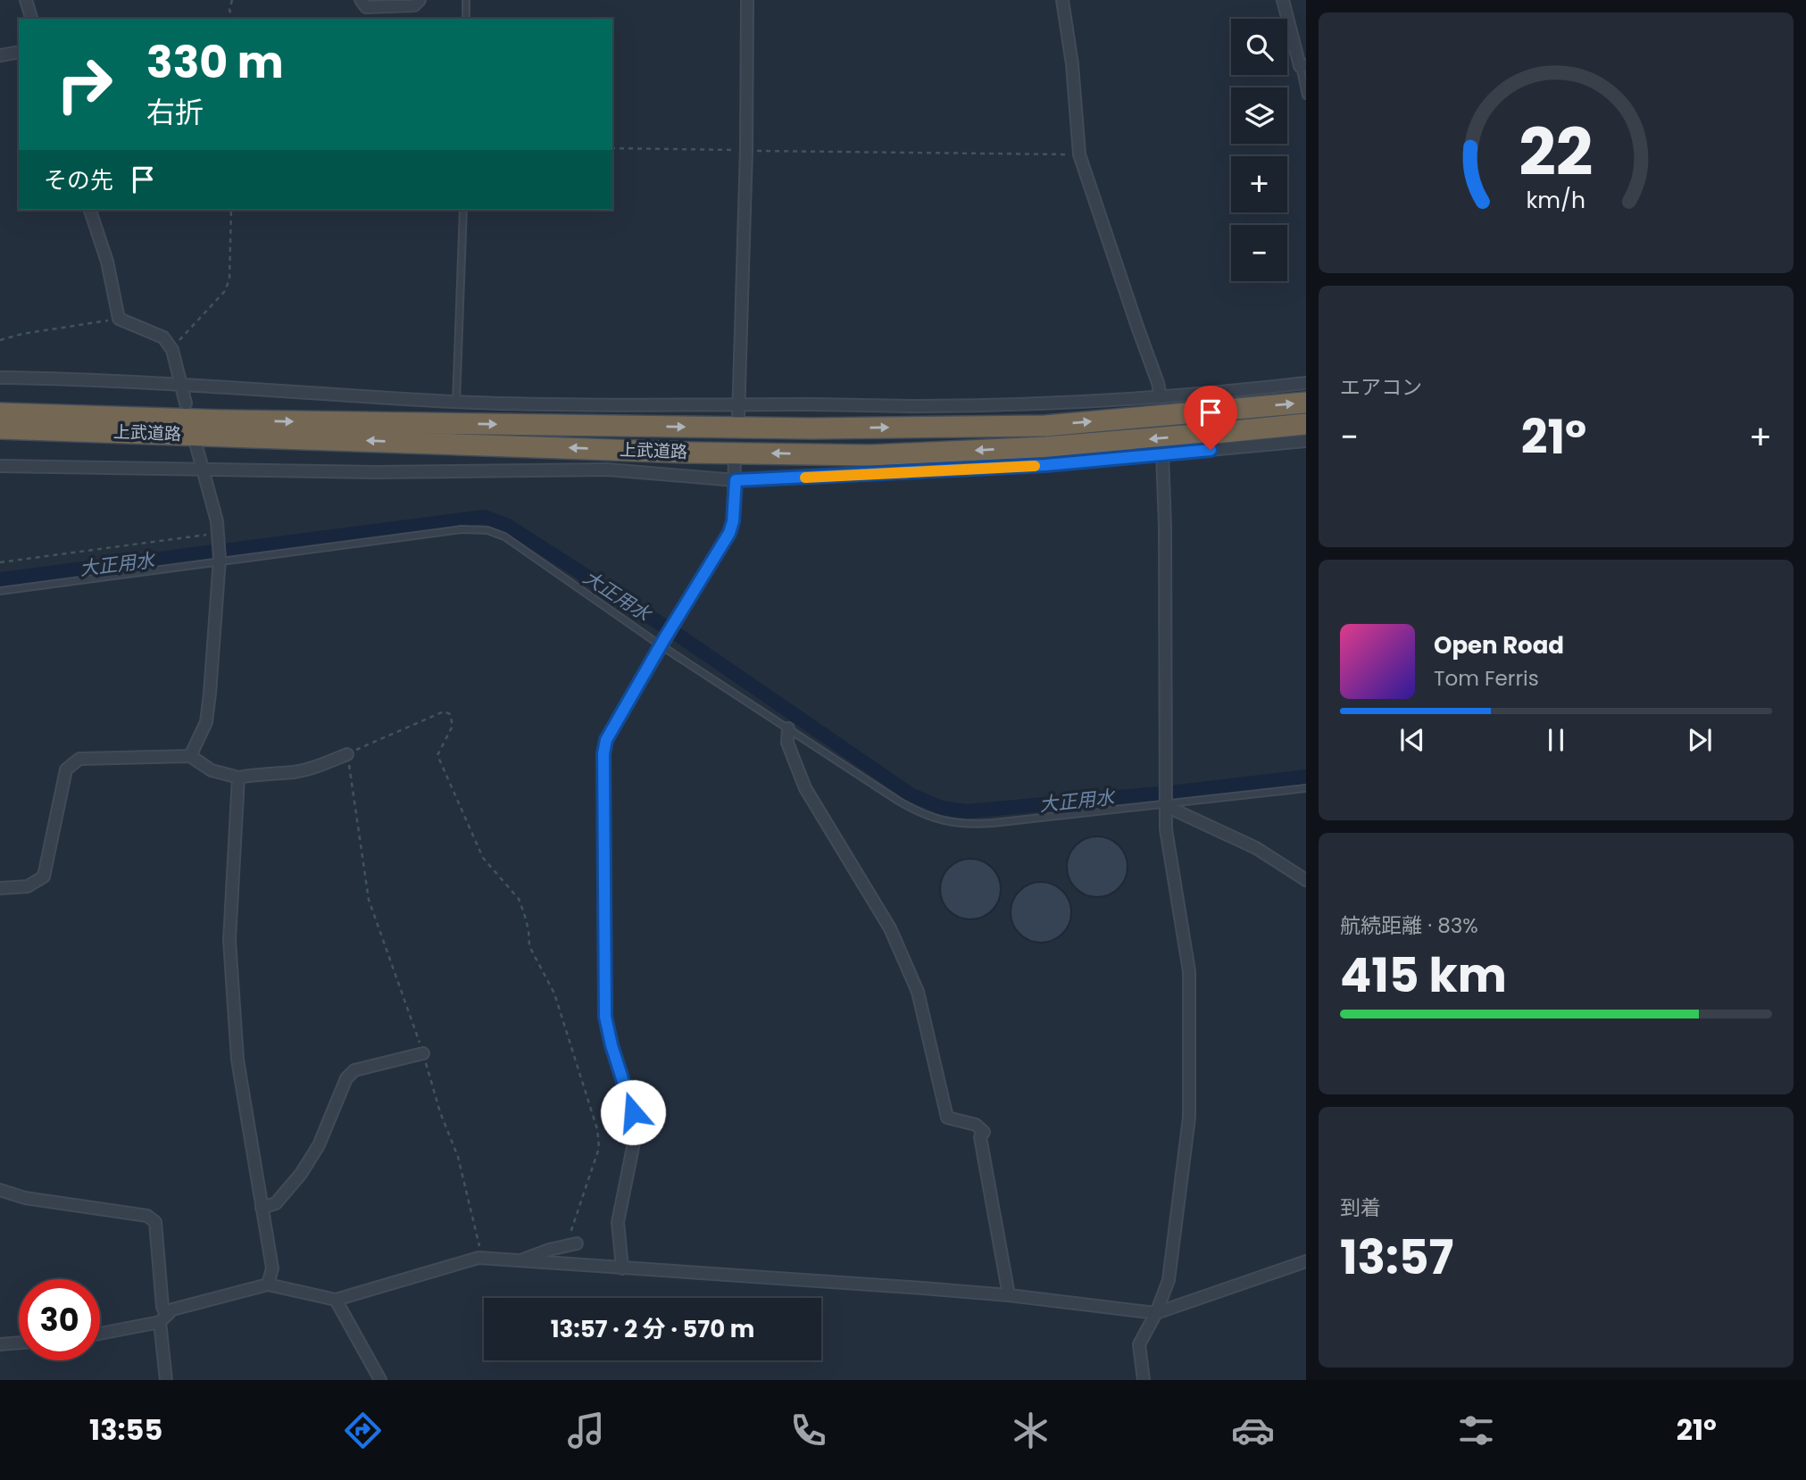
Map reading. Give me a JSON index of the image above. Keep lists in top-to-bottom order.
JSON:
{
  "streets": {
    "highway": ["上武道路"]
  },
  "water": ["大正用水"],
  "page": {
    "map_buttons": ["+", "−"],
    "turn": ["330 m", "右折"],
    "then": "その先",
    "tile": [
      "エアコン",
      ["航続距離 · 83%", "415 km"],
      ["到着", "13:57"]
    ],
    "heat": ["−", "21°", "+"],
    "song": ["Open Road", "Tom Ferris"],
    "limit": "30",
    "trip": "13:57 · 2 分 · 570 m",
    "tabs": ["13:55", "21°"],
    "gauge": ["22", "km/h"]
  }
}
